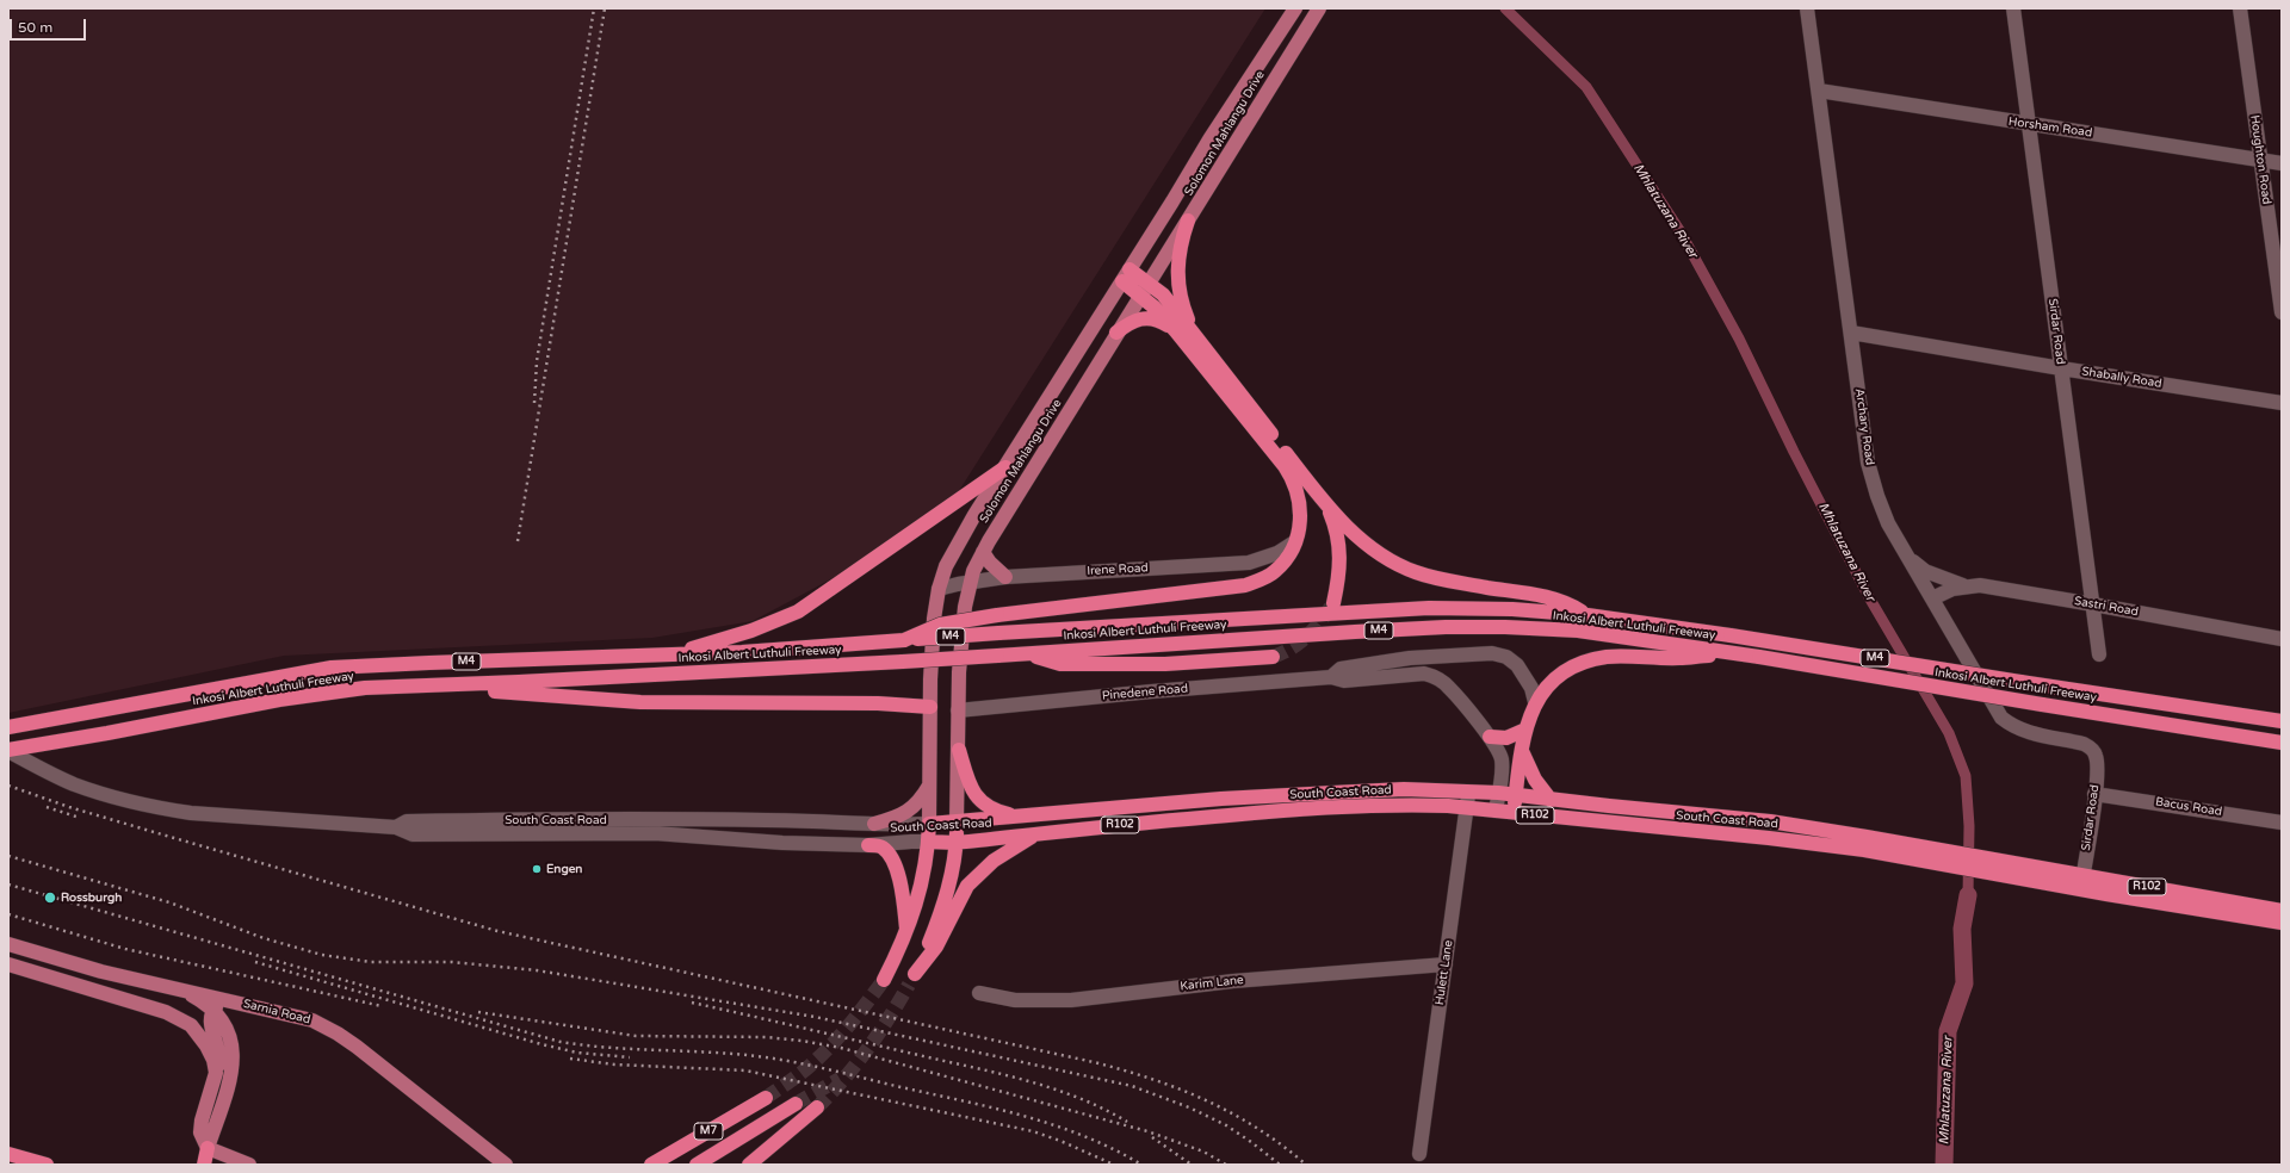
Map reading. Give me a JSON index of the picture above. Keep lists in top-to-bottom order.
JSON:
{
  "streets": {
    "highway": [
      "Solomon Mahlangu Drive",
      "Inkosi Albert Luthuli Freeway",
      "M4",
      "South Coast Road",
      "R102",
      "M7"
    ],
    "main road": ["Sarnia Road"],
    "street": [
      "Horsham Road",
      "Houghton Road",
      "Sirdar Road",
      "Shabally Road",
      "Archary Road",
      "Irene Road",
      "Sastri Road",
      "Pinedene Road",
      "Bacus Road",
      "Hulett Lane",
      "Karim Lane"
    ]
  },
  "crossings": [
    ["Horsham Road", "Houghton Road"],
    ["Horsham Road", "Sirdar Road"],
    ["Horsham Road", "Archary Road"],
    ["Solomon Mahlangu Drive", "Irene Road"],
    ["Solomon Mahlangu Drive", "Pinedene Road"],
    ["Solomon Mahlangu Drive", "South Coast Road"],
    ["Sirdar Road", "Shabally Road"],
    ["Sirdar Road", "Archary Road"],
    ["Sirdar Road", "Sastri Road"],
    ["Sirdar Road", "South Coast Road"],
    ["Sirdar Road", "Bacus Road"],
    ["Shabally Road", "Archary Road"],
    ["Archary Road", "Sastri Road"],
    ["Inkosi Albert Luthuli Freeway", "South Coast Road"],
    ["South Coast Road", "Hulett Lane"],
    ["Hulett Lane", "Karim Lane"]
  ],
  "water": ["Mhlatuzana River"],
  "places": ["Engen", "Rossburgh"],
  "scale_bar": "50 m"
}
